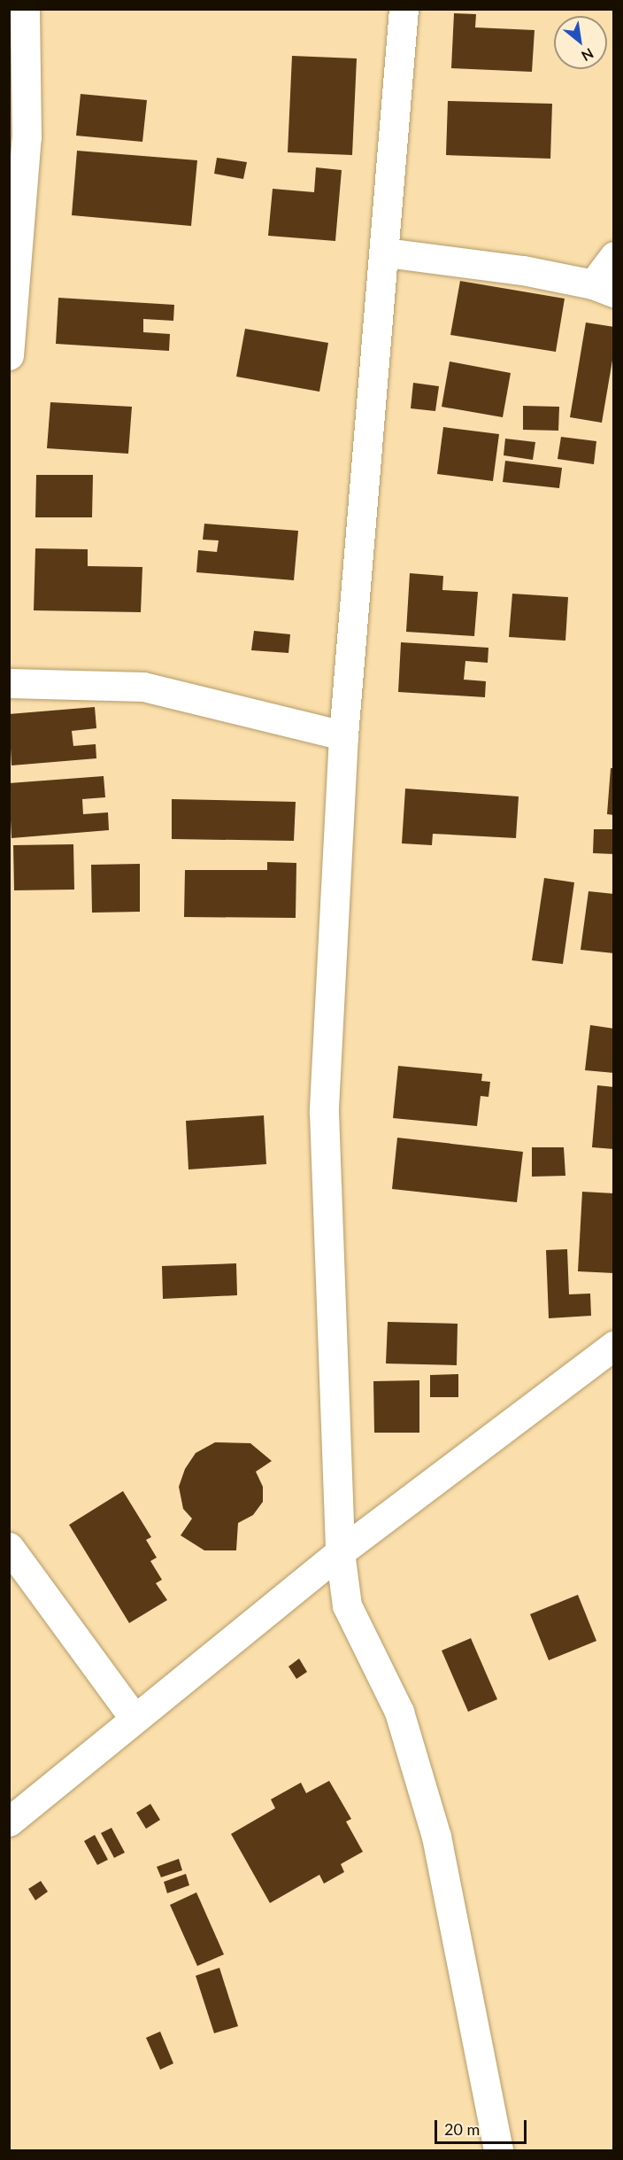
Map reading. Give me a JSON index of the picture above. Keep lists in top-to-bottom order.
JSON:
{
  "scale_bar": "20 m",
  "north": "bottom right"
}
